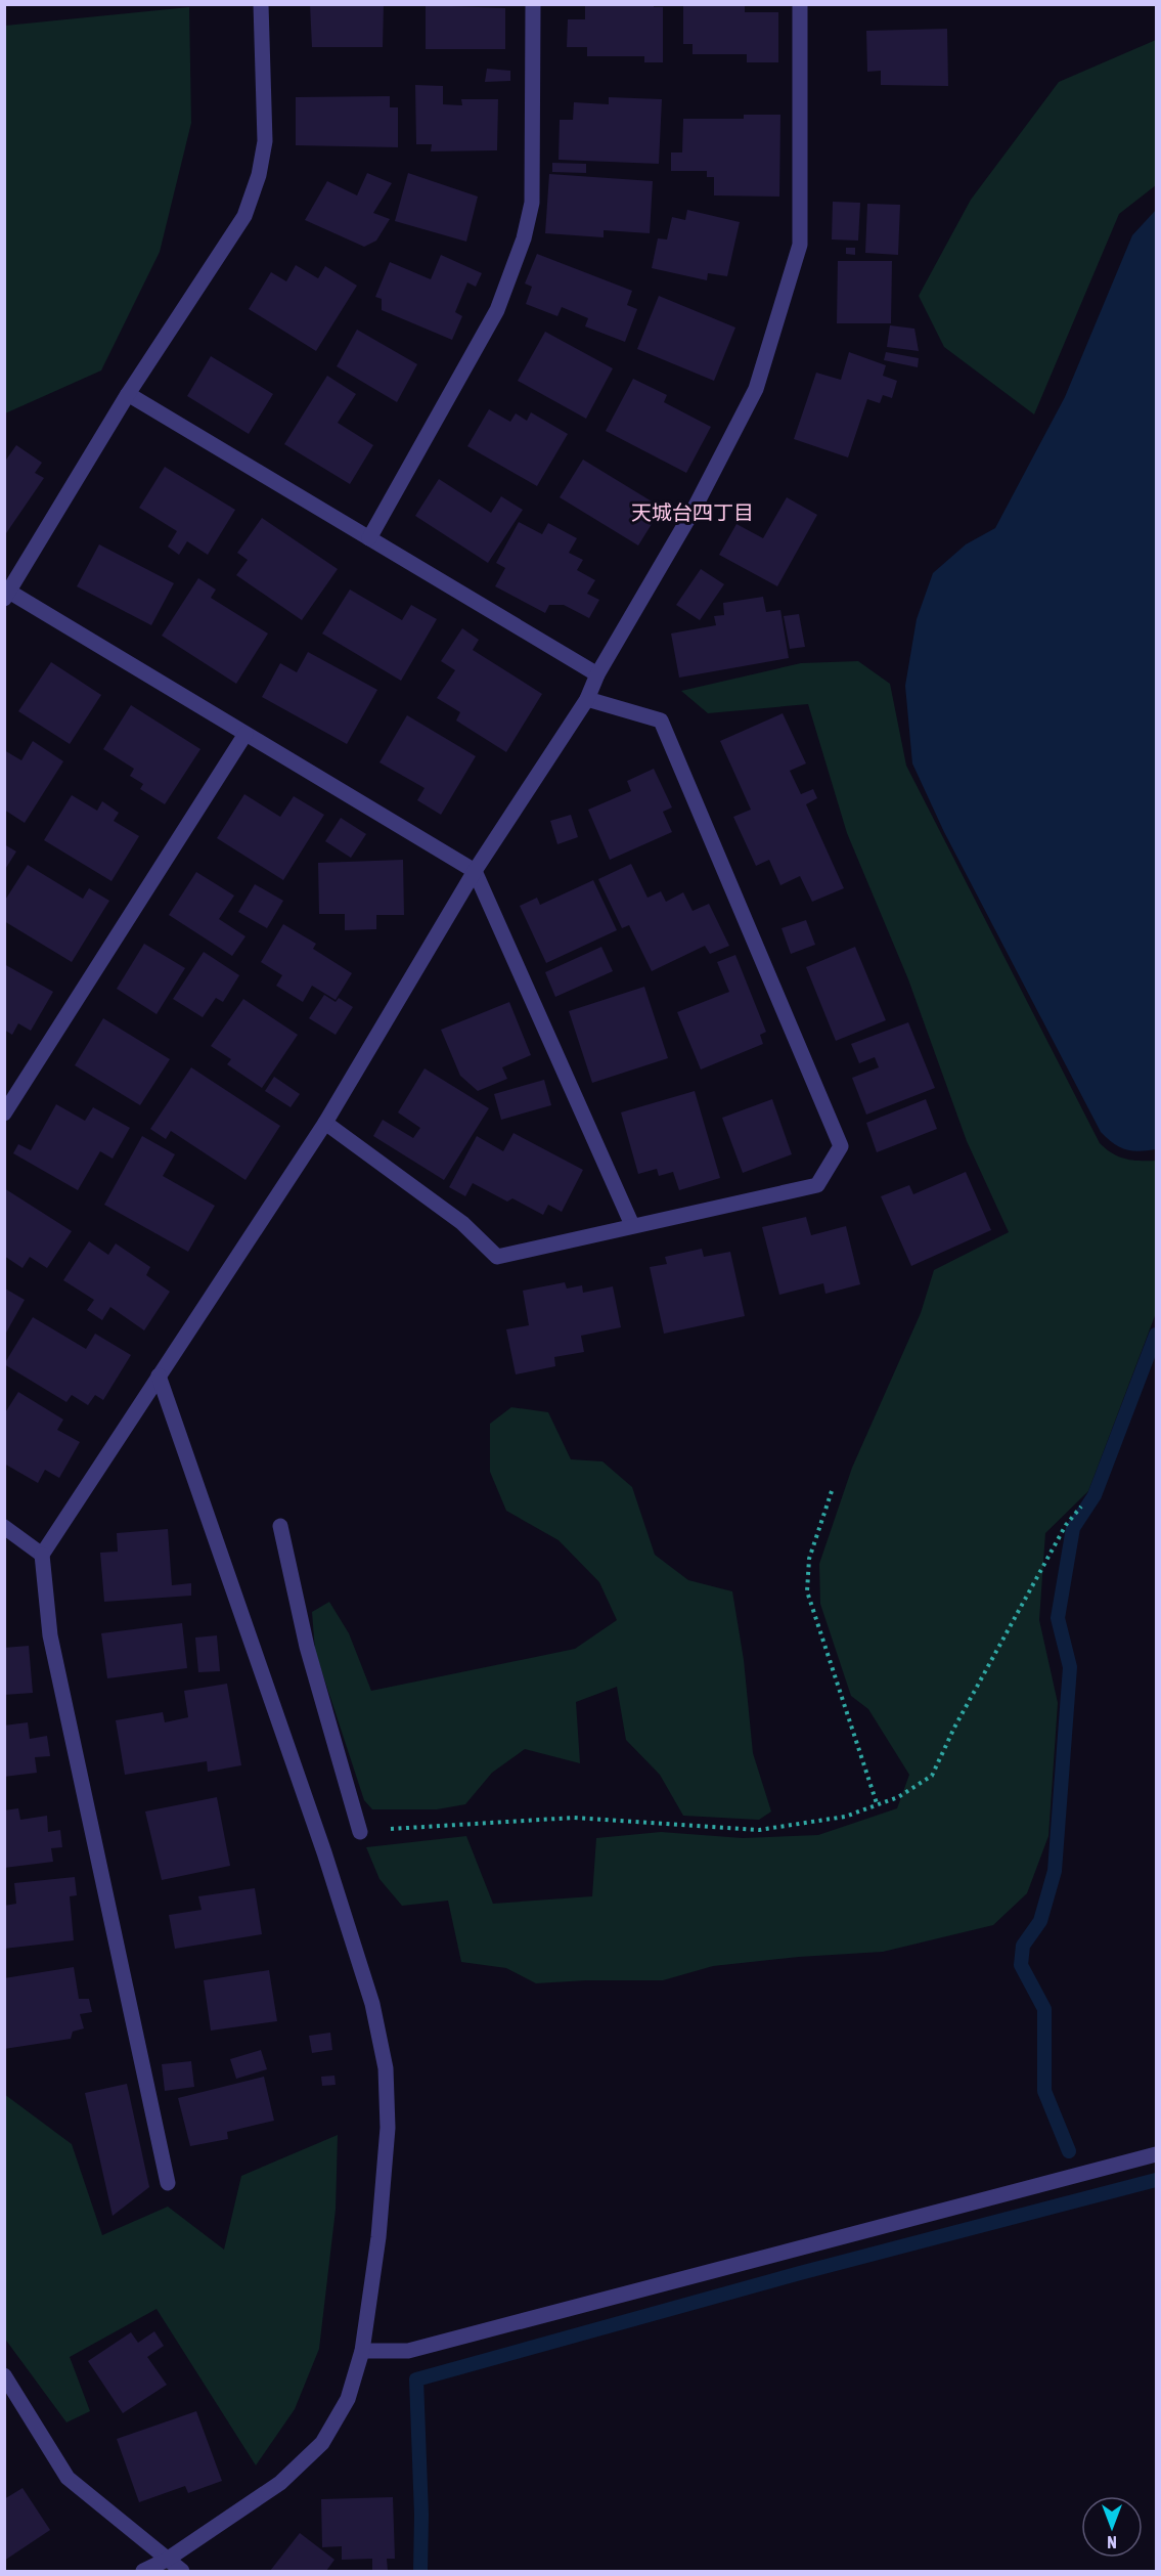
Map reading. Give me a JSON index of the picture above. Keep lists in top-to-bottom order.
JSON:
{
  "districts": ["天城台四丁目"],
  "north": "bottom"
}
